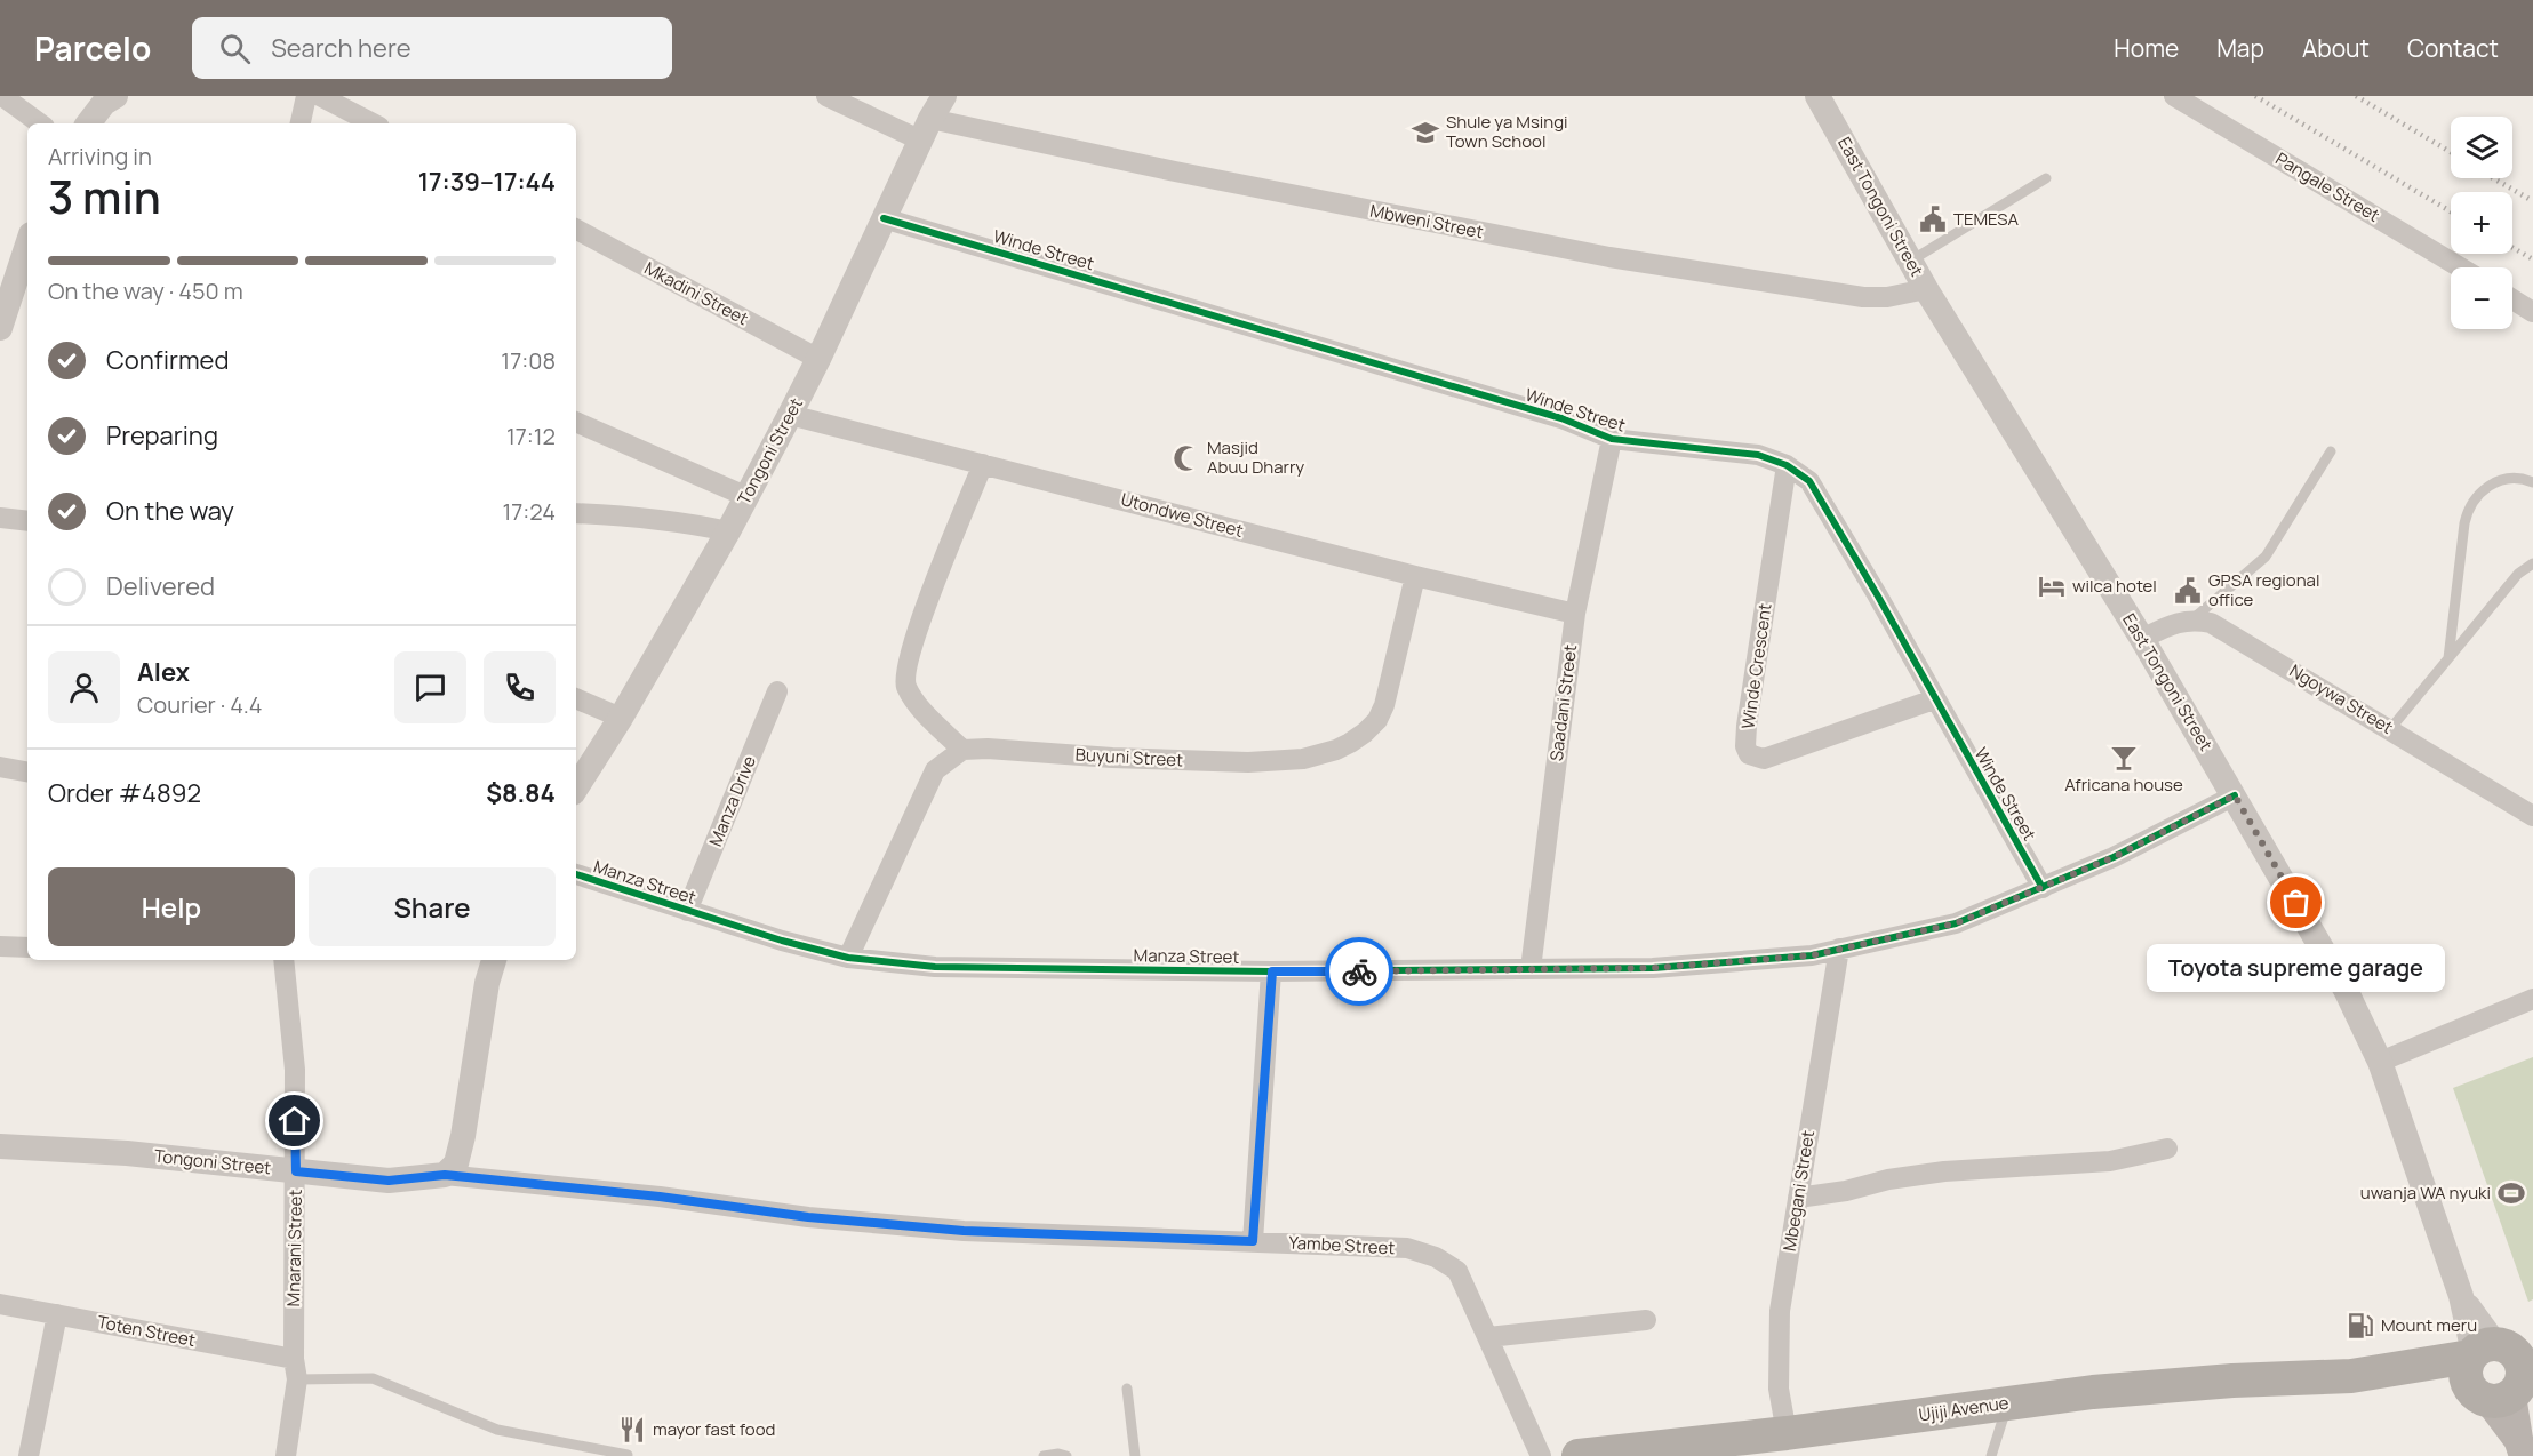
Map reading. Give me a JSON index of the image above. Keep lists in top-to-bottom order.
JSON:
{
  "streets": {
    "highway": ["Ujiji Avenue"],
    "street": [
      "Pangale Street",
      "East Tongoni Street",
      "Mbweni Street",
      "Winde Street",
      "Mkadini Street",
      "Tongoni Street",
      "Utondwe Street",
      "Winde Crescent",
      "Ngoywa Street",
      "Saadani Street",
      "Buyuni Street",
      "Manza Drive",
      "Manza Street",
      "Mbegani Street",
      "Yambe Street",
      "Mnarani Street",
      "Toten Street"
    ]
  },
  "crossings": [
    ["East Tongoni Street", "Mbweni Street"],
    ["East Tongoni Street", "Manza Street"],
    ["East Tongoni Street", "Ujiji Avenue"],
    ["Mbweni Street", "Tongoni Street"],
    ["Winde Street", "Tongoni Street"],
    ["Winde Street", "Winde Crescent"],
    ["Winde Street", "Saadani Street"],
    ["Winde Street", "Manza Street"],
    ["Mkadini Street", "Tongoni Street"],
    ["Tongoni Street", "Utondwe Street"],
    ["Tongoni Street", "Yambe Street"],
    ["Tongoni Street", "Mnarani Street"],
    ["Utondwe Street", "Saadani Street"],
    ["Utondwe Street", "Buyuni Street"],
    ["Saadani Street", "Manza Street"],
    ["Manza Drive", "Manza Street"],
    ["Manza Street", "Mbegani Street"],
    ["Mbegani Street", "Ujiji Avenue"],
    ["Mnarani Street", "Toten Street"]
  ],
  "places": {
    "school or university": ["Shule ya Msingi Town School"],
    "public building": ["TEMESA", "GPSA regional office"],
    "mosque": ["Masjid Abuu Dharry"],
    "hotel": ["wilca hotel"],
    "bar": ["Africana house"],
    "other": ["Toyota supreme garage"],
    "sports": ["uwanja WA nyuki"],
    "fuel station": ["Mount meru"],
    "restaurant": ["mayor fast food"]
  },
  "page": {
    "header": "Parcelo",
    "search": "Search here",
    "nav": [
      "Home",
      "Map",
      "About",
      "Contact"
    ],
    "map_buttons": ["+", "−"],
    "heading": ["3 min", "Arriving in", "17:39–17:44"],
    "panel": [
      "Alex",
      "Courier · 4.4",
      "Order #4892",
      "$8.84"
    ],
    "bar": "On the way · 450 m",
    "list": [
      ["Confirmed", "17:08"],
      ["Preparing", "17:12"],
      ["On the way", "17:24"],
      "Delivered"
    ],
    "buttons": ["Help", "Share"],
    "bubble": "Toyota supreme garage"
  }
}
